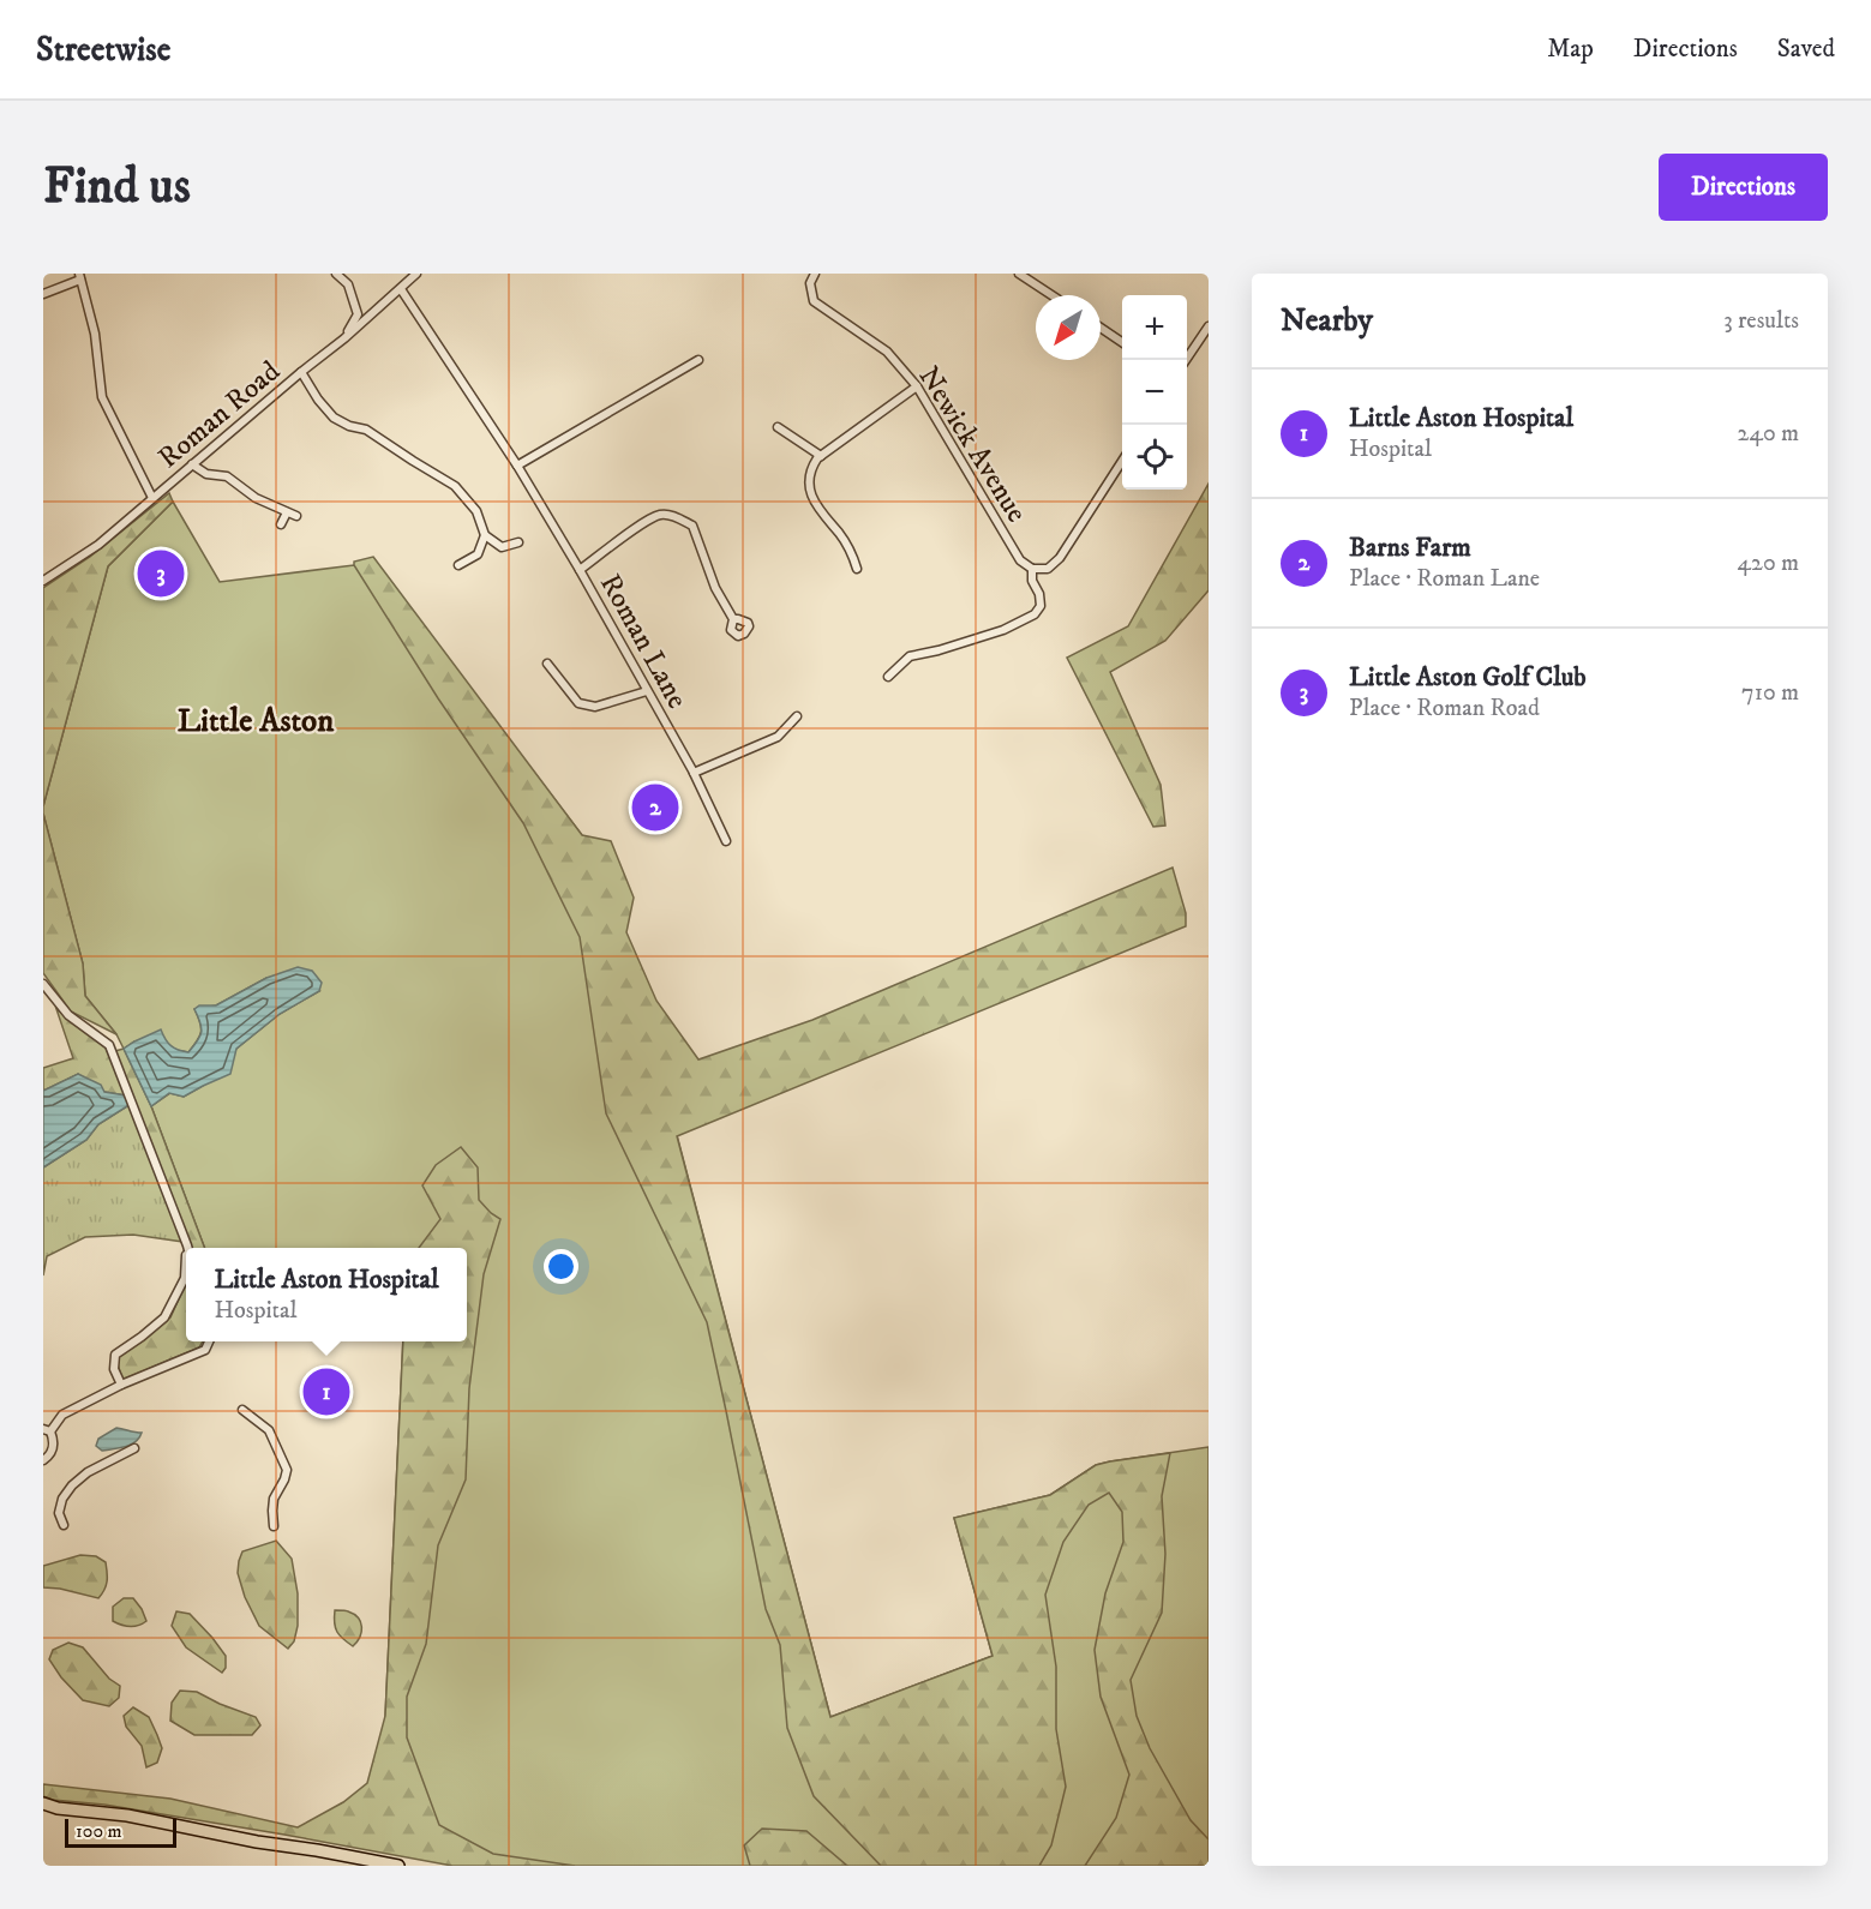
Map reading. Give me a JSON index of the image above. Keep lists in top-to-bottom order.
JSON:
{
  "streets": {
    "street": ["Roman Road", "Newick Avenue", "Roman Lane"]
  },
  "crossings": [
    ["Roman Road", "Roman Lane"]
  ],
  "districts": ["Little Aston"],
  "scale_bar": "100 m",
  "north": "bottom left",
  "page": {
    "header": "Streetwise",
    "nav": ["Map", "Directions", "Saved"],
    "buttons": "Directions",
    "title": "Find us",
    "heading": ["Nearby", "3 results"],
    "map_buttons": ["+", "−"],
    "list": [
      {
        "mark": "1",
        "name": "Little Aston Hospital",
        "note": "Hospital",
        "value": "240 m"
      },
      {
        "mark": "2",
        "name": "Barns Farm",
        "note": "Place · Roman Lane",
        "value": "420 m"
      },
      {
        "mark": "3",
        "name": "Little Aston Golf Club",
        "note": "Place · Roman Road",
        "value": "710 m"
      }
    ],
    "pins": ["3", "2", "1"],
    "popup": ["Little Aston Hospital", "Hospital"],
    "scale": "100 m"
  }
}
